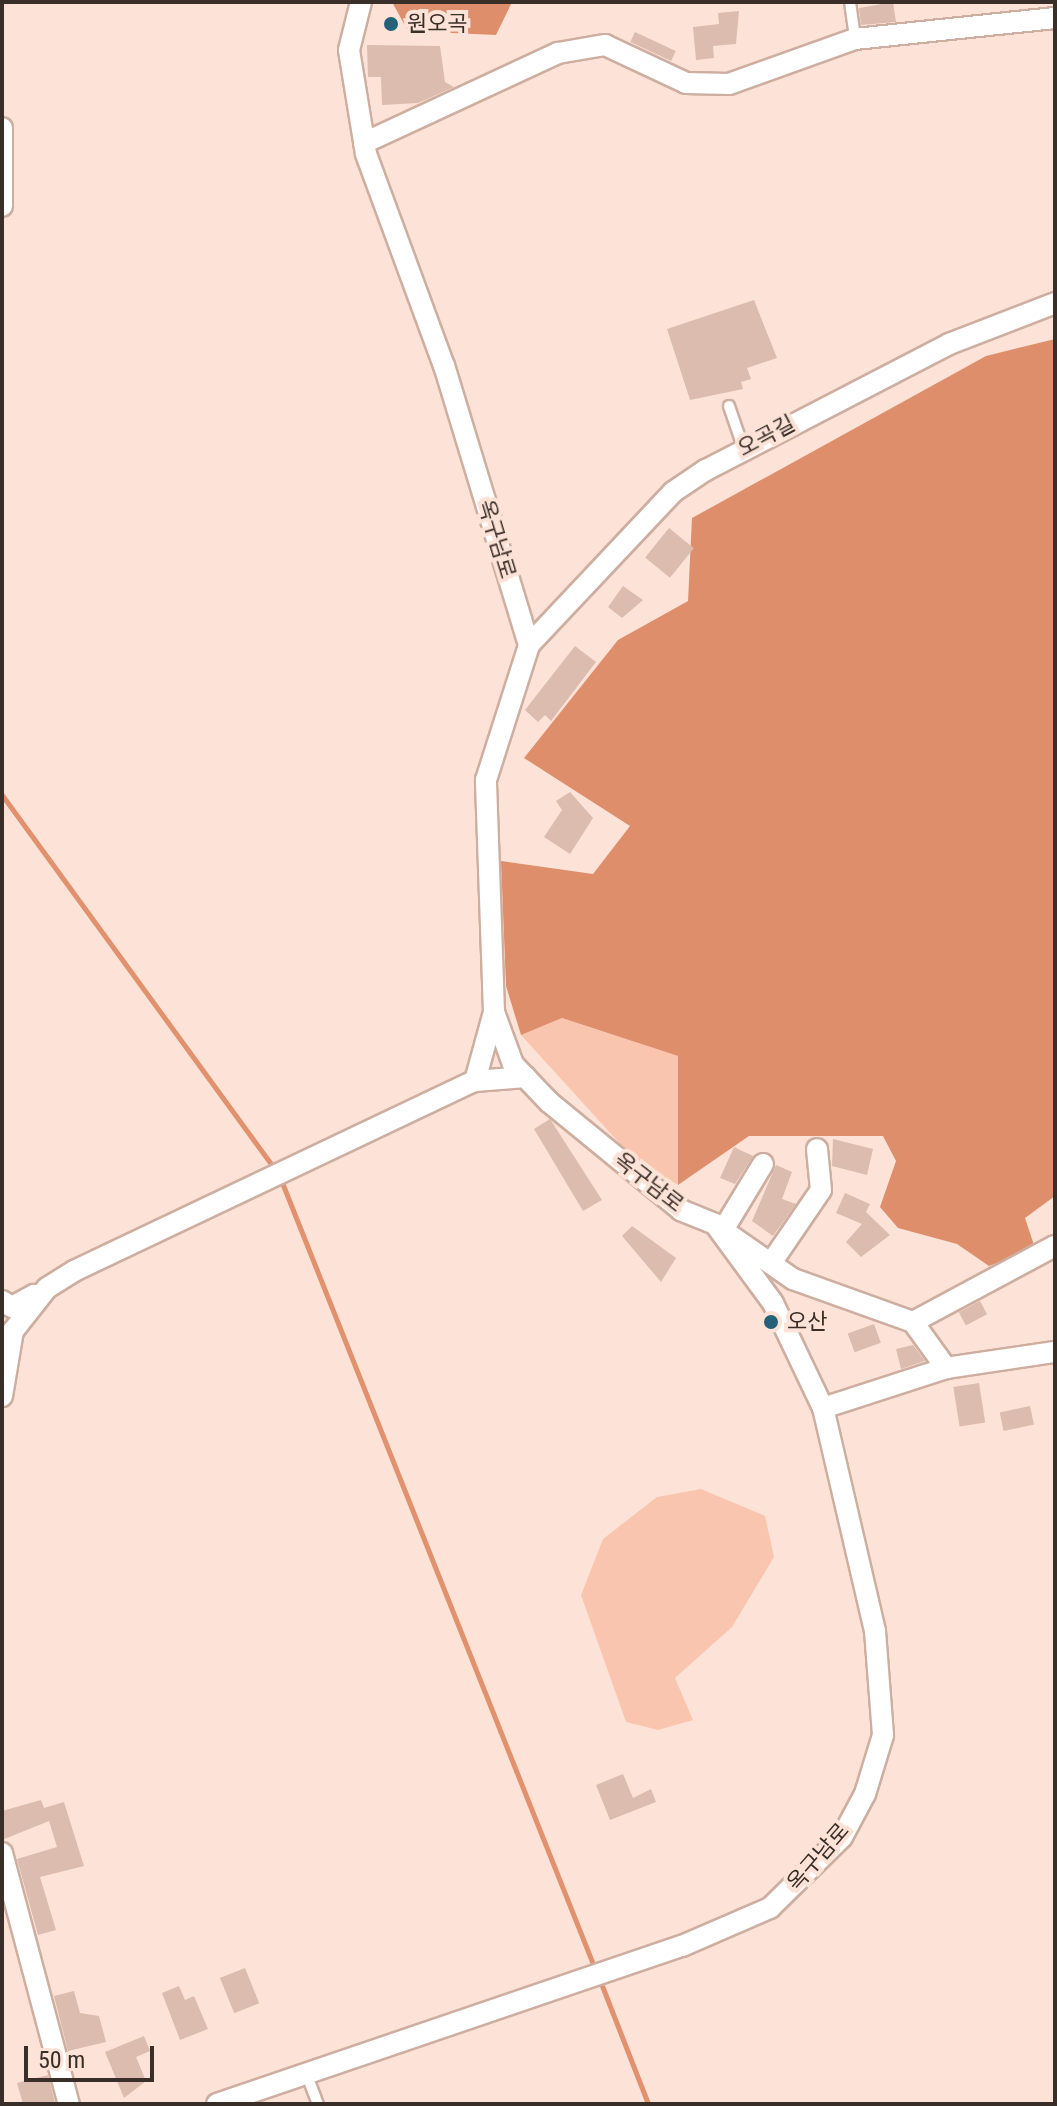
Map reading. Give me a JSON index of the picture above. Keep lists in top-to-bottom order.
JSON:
{
  "streets": {
    "street": ["오곡길", "옥구남로"]
  },
  "crossings": [
    ["오곡길", "옥구남로"]
  ],
  "places": ["원오곡", "오산"],
  "scale_bar": "50 m"
}
